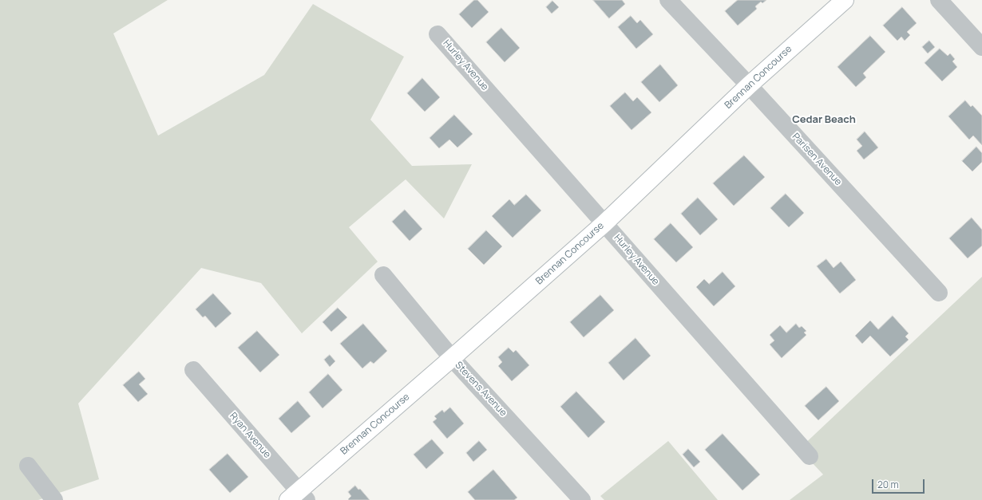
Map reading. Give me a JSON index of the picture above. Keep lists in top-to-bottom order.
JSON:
{
  "streets": {
    "main road": ["Brennan Concourse"],
    "street": [
      "Hurley Avenue",
      "Parisen Avenue",
      "Stevens Avenue",
      "Ryan Avenue"
    ]
  },
  "crossings": [
    ["Hurley Avenue", "Brennan Concourse"],
    ["Brennan Concourse", "Parisen Avenue"],
    ["Brennan Concourse", "Stevens Avenue"],
    ["Brennan Concourse", "Ryan Avenue"]
  ],
  "districts": ["Cedar Beach"],
  "scale_bar": "20 m"
}
